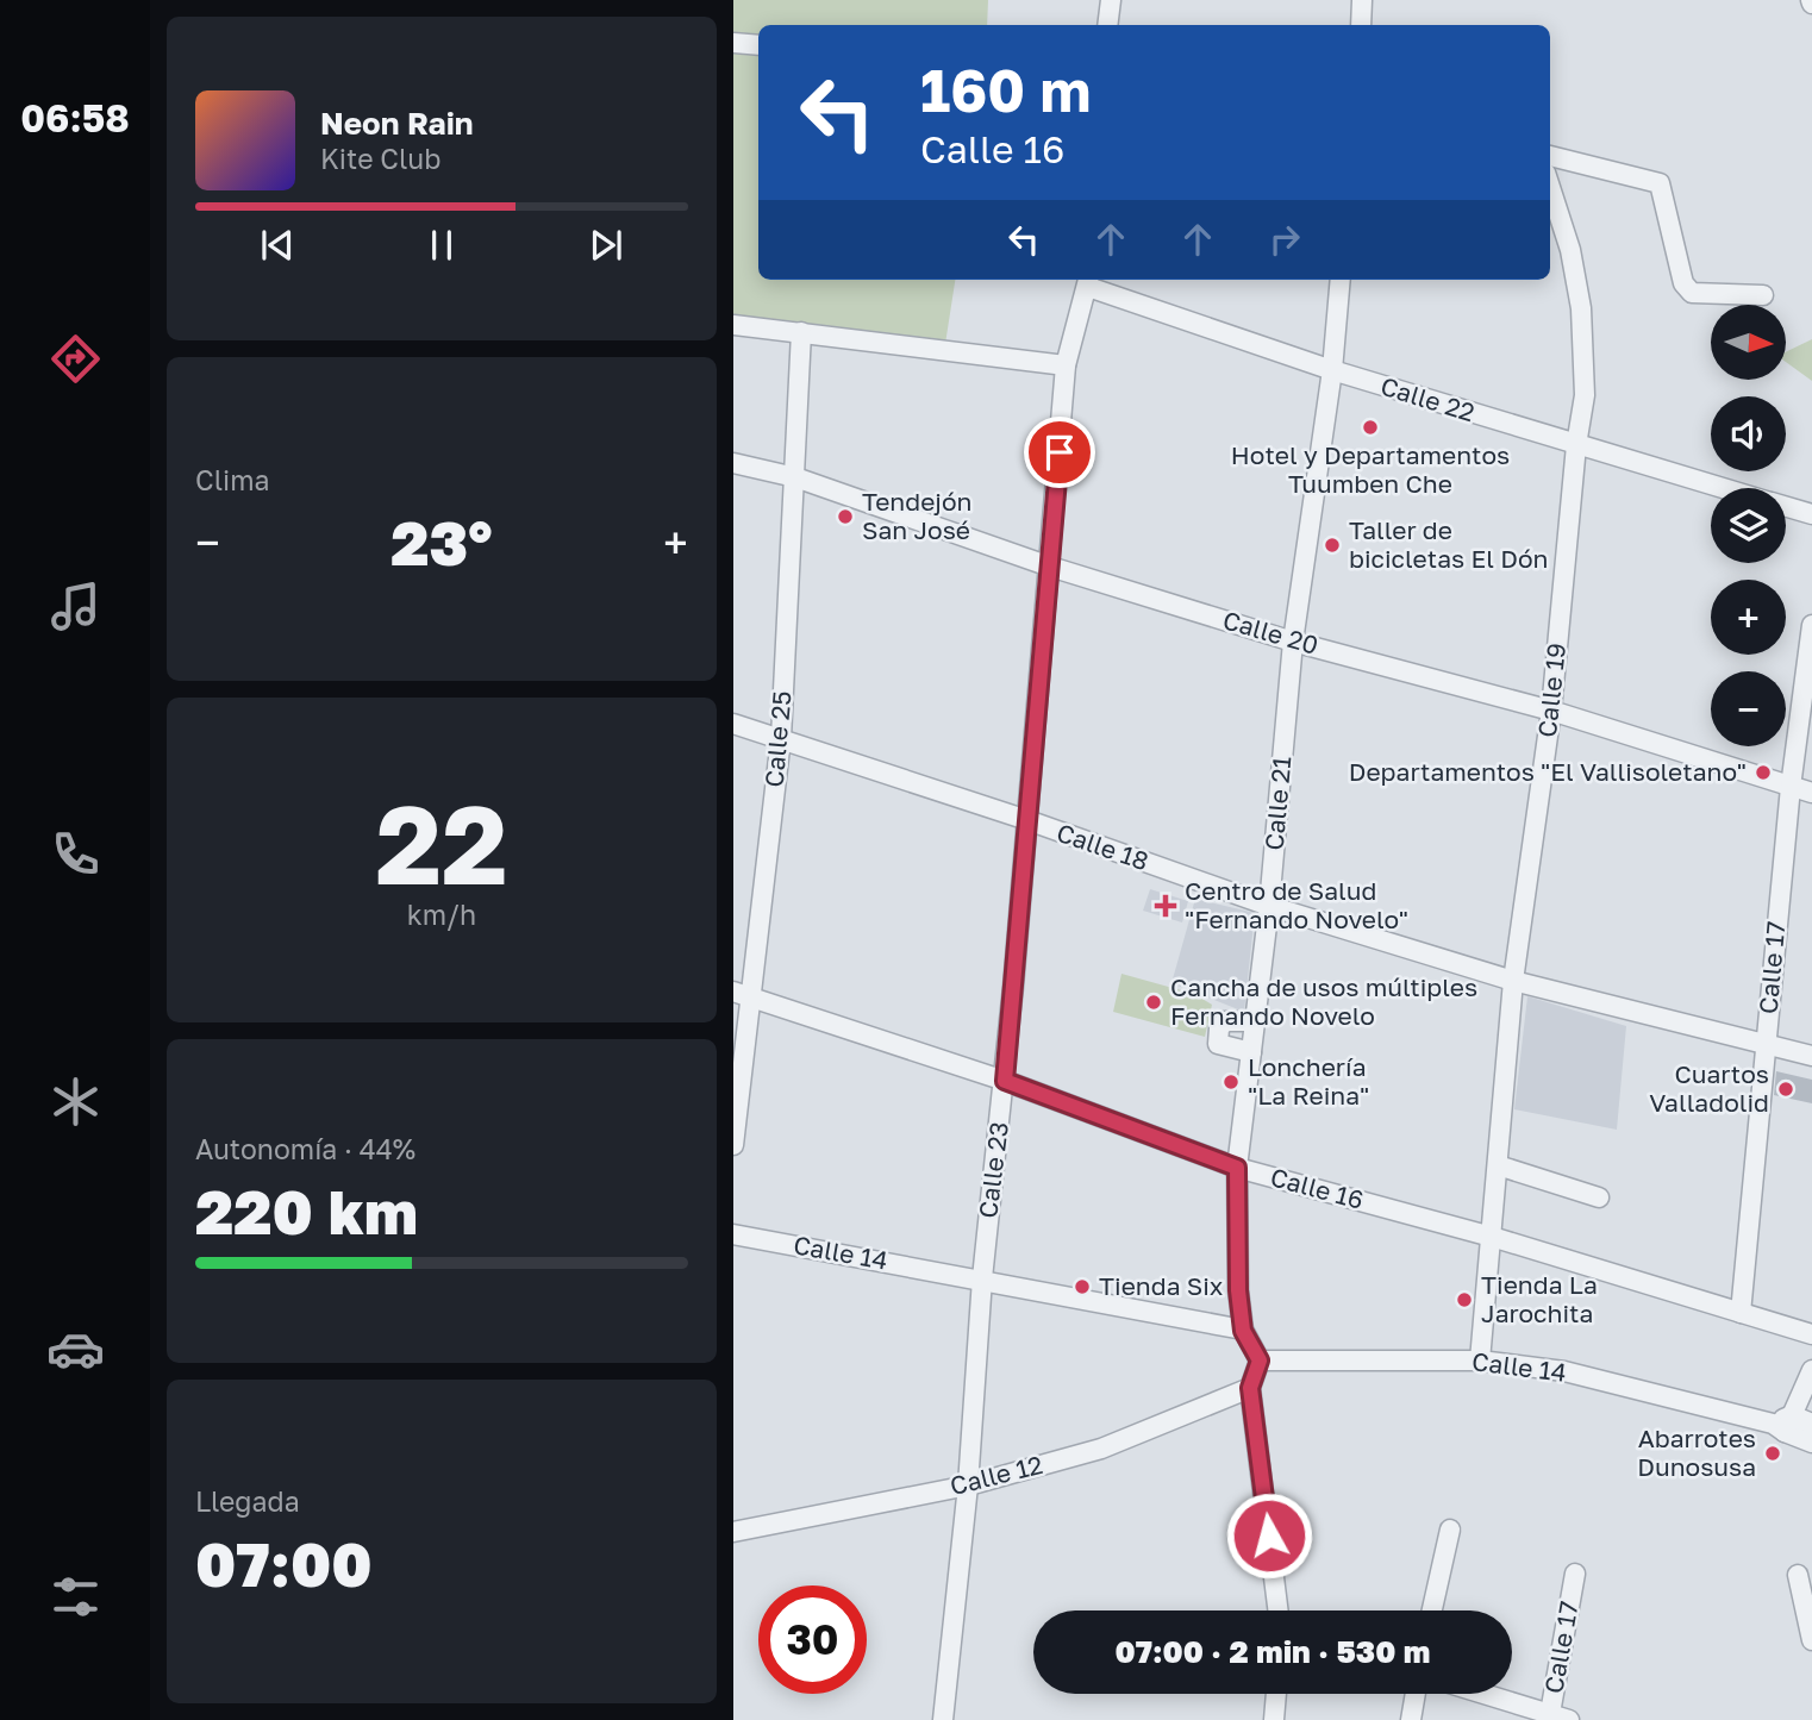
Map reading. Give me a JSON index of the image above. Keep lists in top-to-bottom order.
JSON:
{
  "streets": {
    "street": [
      "Calle 22",
      "Calle 20",
      "Calle 19",
      "Calle 25",
      "Calle 21",
      "Calle 18",
      "Calle 17",
      "Calle 23",
      "Calle 16",
      "Calle 14",
      "Calle 12"
    ]
  },
  "crossings": [
    ["Calle 22", "Calle 19"],
    ["Calle 22", "Calle 21"],
    ["Calle 22", "Calle 23"],
    ["Calle 20", "Calle 19"],
    ["Calle 20", "Calle 25"],
    ["Calle 20", "Calle 21"],
    ["Calle 20", "Calle 17"],
    ["Calle 20", "Calle 23"],
    ["Calle 19", "Calle 18"],
    ["Calle 19", "Calle 16"],
    ["Calle 19", "Calle 14"],
    ["Calle 25", "Calle 18"],
    ["Calle 25", "Calle 16"],
    ["Calle 21", "Calle 18"],
    ["Calle 21", "Calle 16"],
    ["Calle 21", "Calle 14"],
    ["Calle 18", "Calle 17"],
    ["Calle 18", "Calle 23"],
    ["Calle 17", "Calle 16"],
    ["Calle 23", "Calle 16"],
    ["Calle 23", "Calle 14"],
    ["Calle 23", "Calle 12"]
  ],
  "places": {
    "other": [
      "Hotel y Departamentos Tuumben Che",
      "Tendejón San José",
      "Taller de bicicletas El Dón",
      "Departamentos \"El Vallisoletano\"",
      "Cancha de usos múltiples Fernando Novelo",
      "Lonchería \"La Reina\"",
      "Cuartos Valladolid",
      "Tienda Six",
      "Tienda La Jarochita",
      "Abarrotes Dunosusa"
    ],
    "health": ["Centro de Salud \"Fernando Novelo\""]
  },
  "north": "right",
  "page": {
    "tabs": "06:58",
    "turn": ["160 m", "Calle 16"],
    "song": ["Neon Rain", "Kite Club"],
    "map_buttons": ["+", "−"],
    "tile": [
      "Clima",
      ["22", "km/h"],
      ["Autonomía · 44%", "220 km"],
      ["Llegada", "07:00"]
    ],
    "heat": ["−", "23°", "+"],
    "limit": "30",
    "trip": "07:00 · 2 min · 530 m"
  }
}
